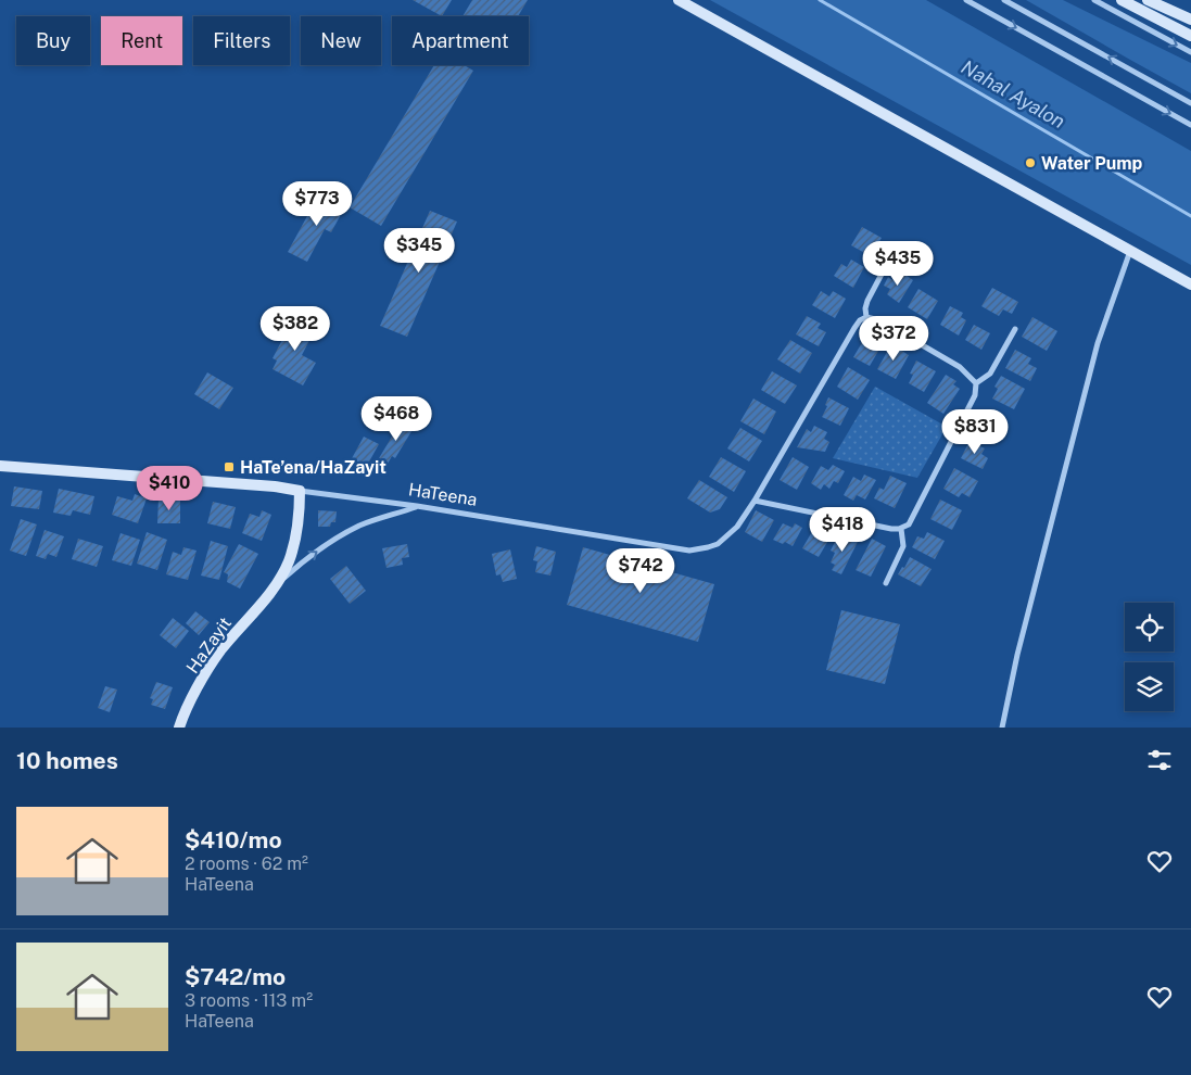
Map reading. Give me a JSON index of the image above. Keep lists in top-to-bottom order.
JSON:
{
  "streets": {
    "street": ["HaTeena", "HaZayit"]
  },
  "crossings": [
    ["HaTeena", "HaZayit"]
  ],
  "one_way": ["HaZayit"],
  "water": ["Nahal Ayalon"],
  "places": {
    "other": ["Water Pump"],
    "transit": ["HaTe’ena/HaZayit"]
  },
  "page": {
    "chip": [
      "Buy",
      "Rent",
      "Filters",
      "New",
      "Apartment"
    ],
    "price": [
      "$773",
      "$345",
      "$435",
      "$382",
      "$372",
      "$468",
      "$831",
      "$410",
      "$418",
      "$742"
    ],
    "heading": "10 homes",
    "list": [
      {
        "name": "$410/mo",
        "note": "2 rooms · 62 m² · HaTeena"
      },
      {
        "name": "$742/mo",
        "note": "3 rooms · 113 m² · HaTeena"
      }
    ]
  }
}
